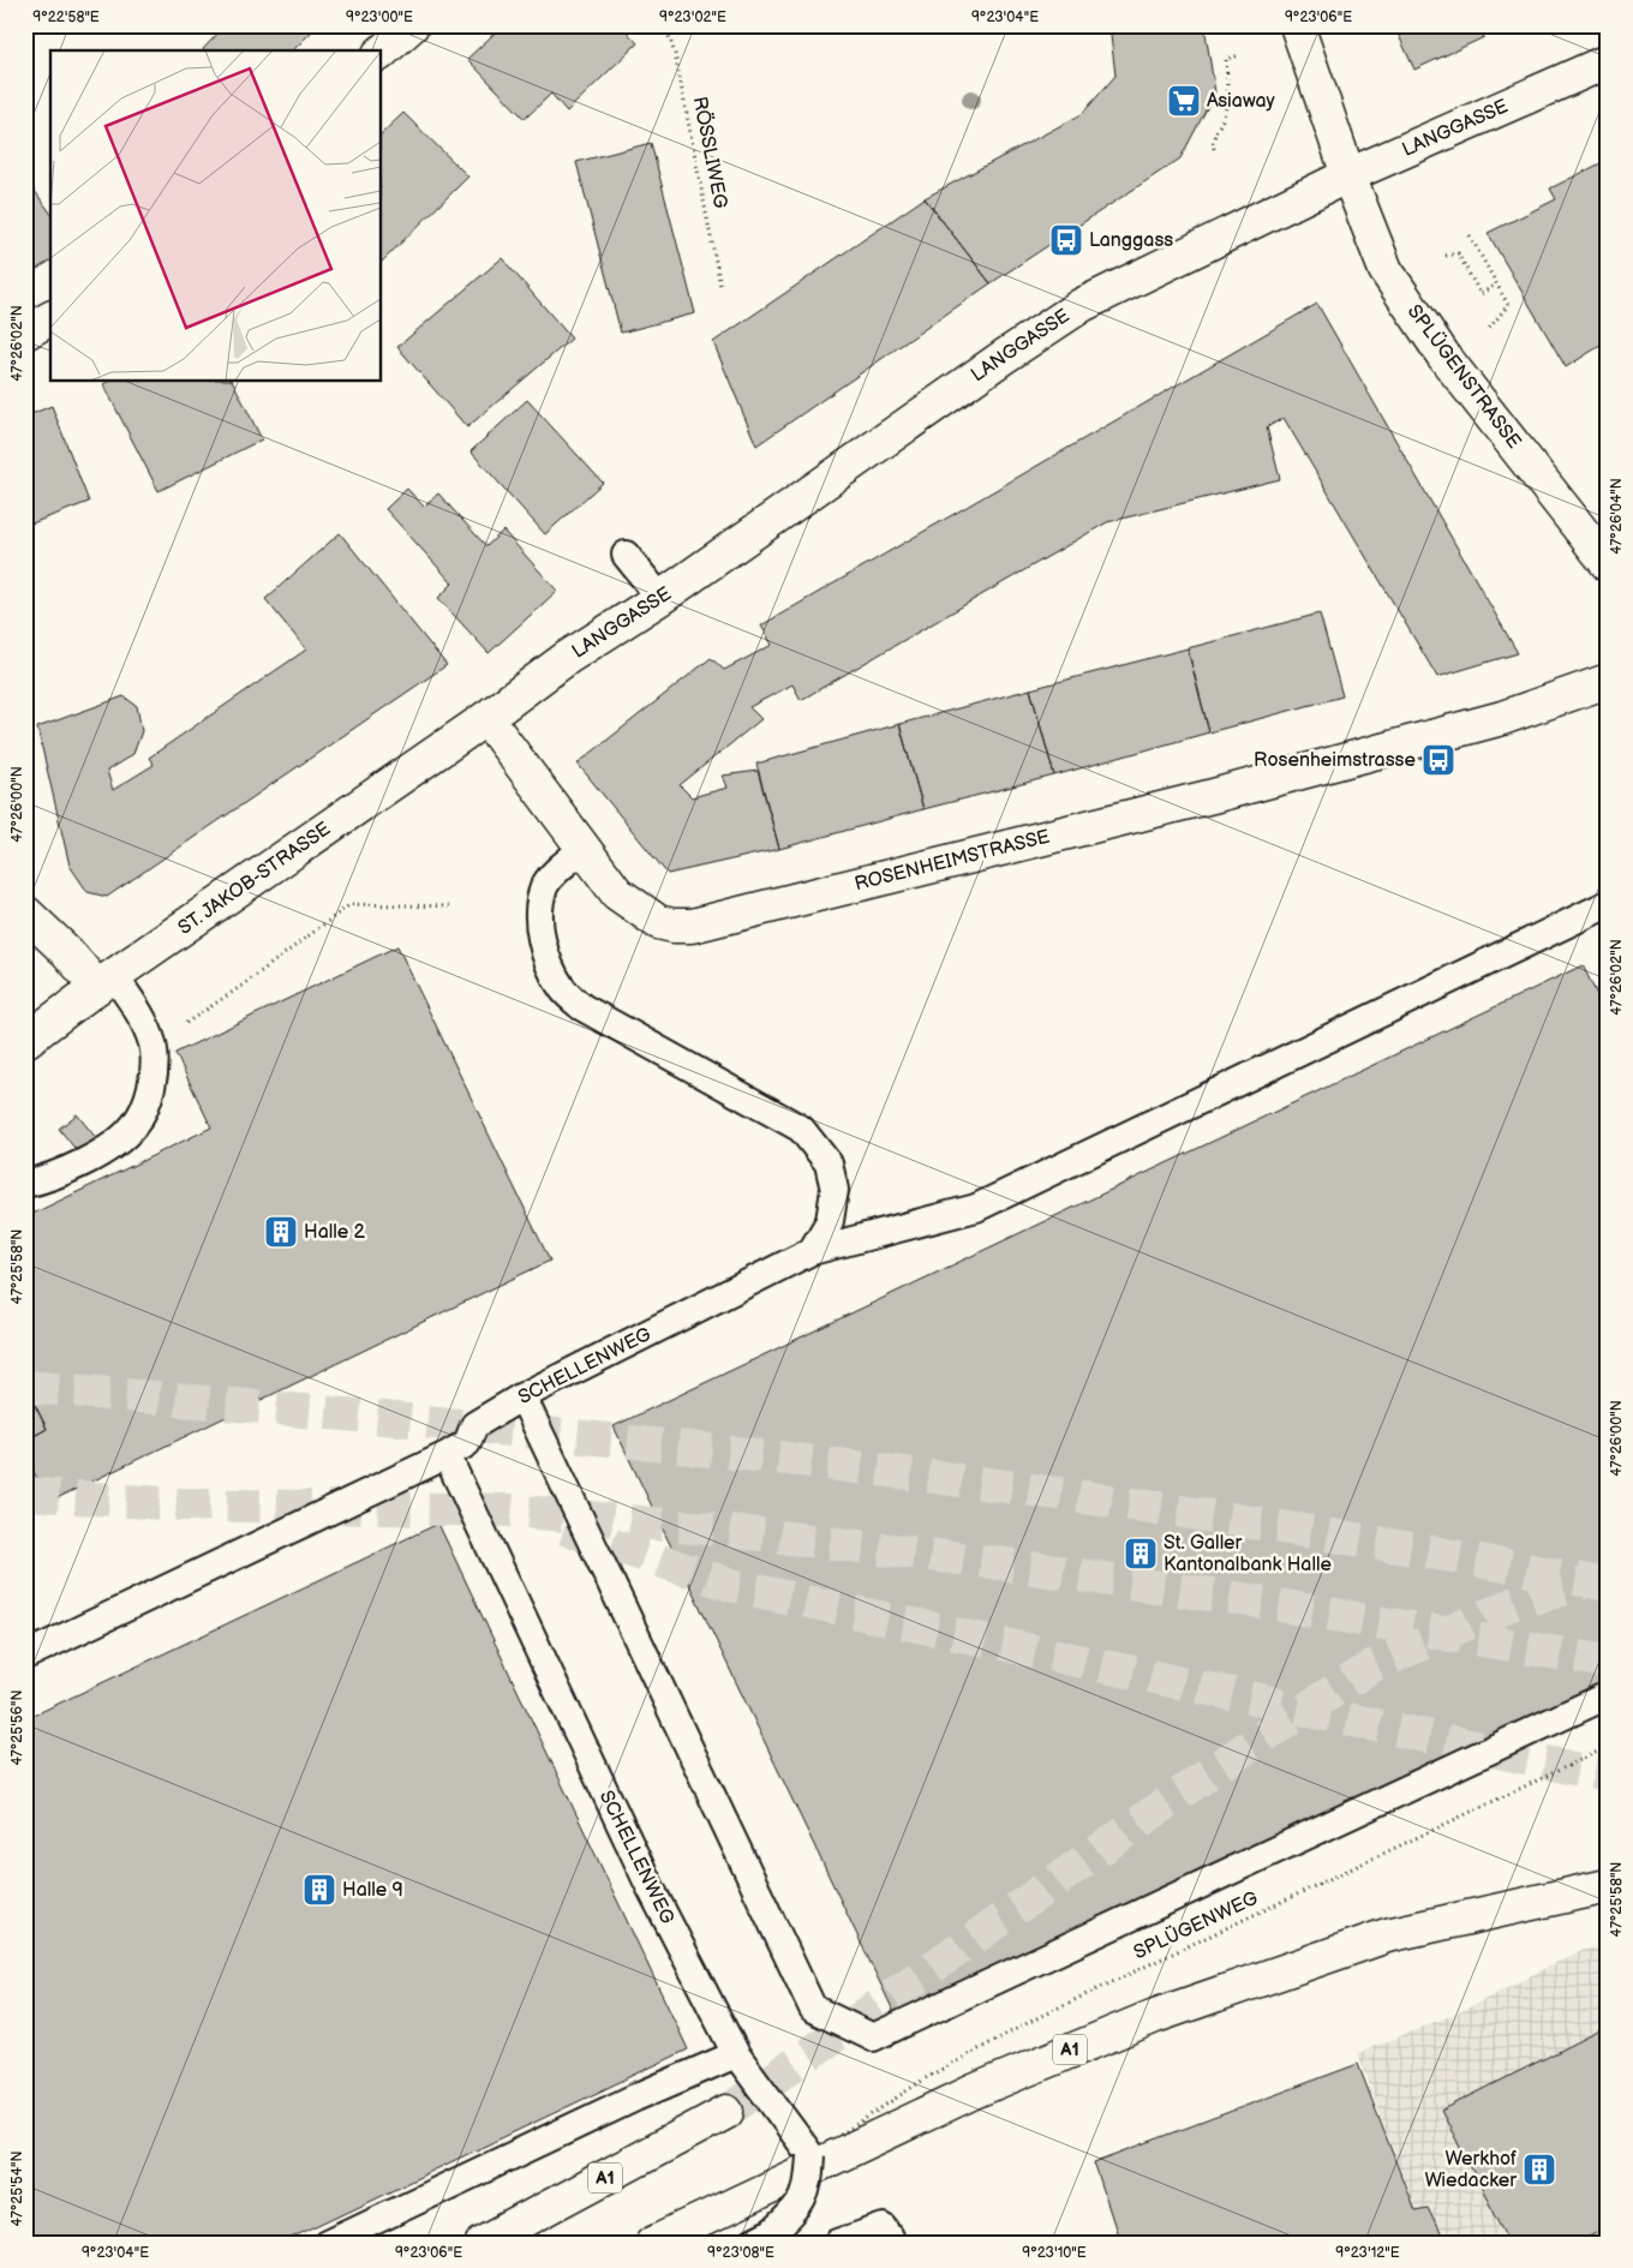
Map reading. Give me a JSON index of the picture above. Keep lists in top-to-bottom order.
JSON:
{
  "streets": {
    "main road": [
      "LANGGASSE",
      "SPLÜGENSTRASSE",
      "ROSENHEIMSTRASSE",
      "ST. JAKOB-STRASSE",
      "A1"
    ],
    "lane": ["SCHELLENWEG"],
    "path": ["RÖSSLIWEG", "SPLÜGENWEG"]
  },
  "crossings": [
    ["LANGGASSE", "SPLÜGENSTRASSE"],
    ["LANGGASSE", "ROSENHEIMSTRASSE"],
    ["LANGGASSE", "ST. JAKOB-STRASSE"],
    ["ROSENHEIMSTRASSE", "ST. JAKOB-STRASSE"],
    ["SCHELLENWEG", "SPLÜGENWEG"]
  ],
  "places": {
    "supermarket": ["Asiaway"],
    "bus stop": ["Langgass", "Rosenheimstrasse"],
    "building": [
      "Halle 2",
      "St. Galler Kantonalbank Halle",
      "Halle 9",
      "Werkhof Wiedacker"
    ]
  },
  "coordinates": [
    "9°22'58\"E",
    "9°23'00\"E",
    "9°23'02\"E",
    "9°23'04\"E",
    "9°23'06\"E",
    "47°26'02\"N",
    "47°26'04\"N",
    "47°26'00\"N",
    "47°25'58\"N",
    "47°25'56\"N",
    "47°25'54\"N",
    "9°23'08\"E",
    "9°23'10\"E",
    "9°23'12\"E"
  ]
}
